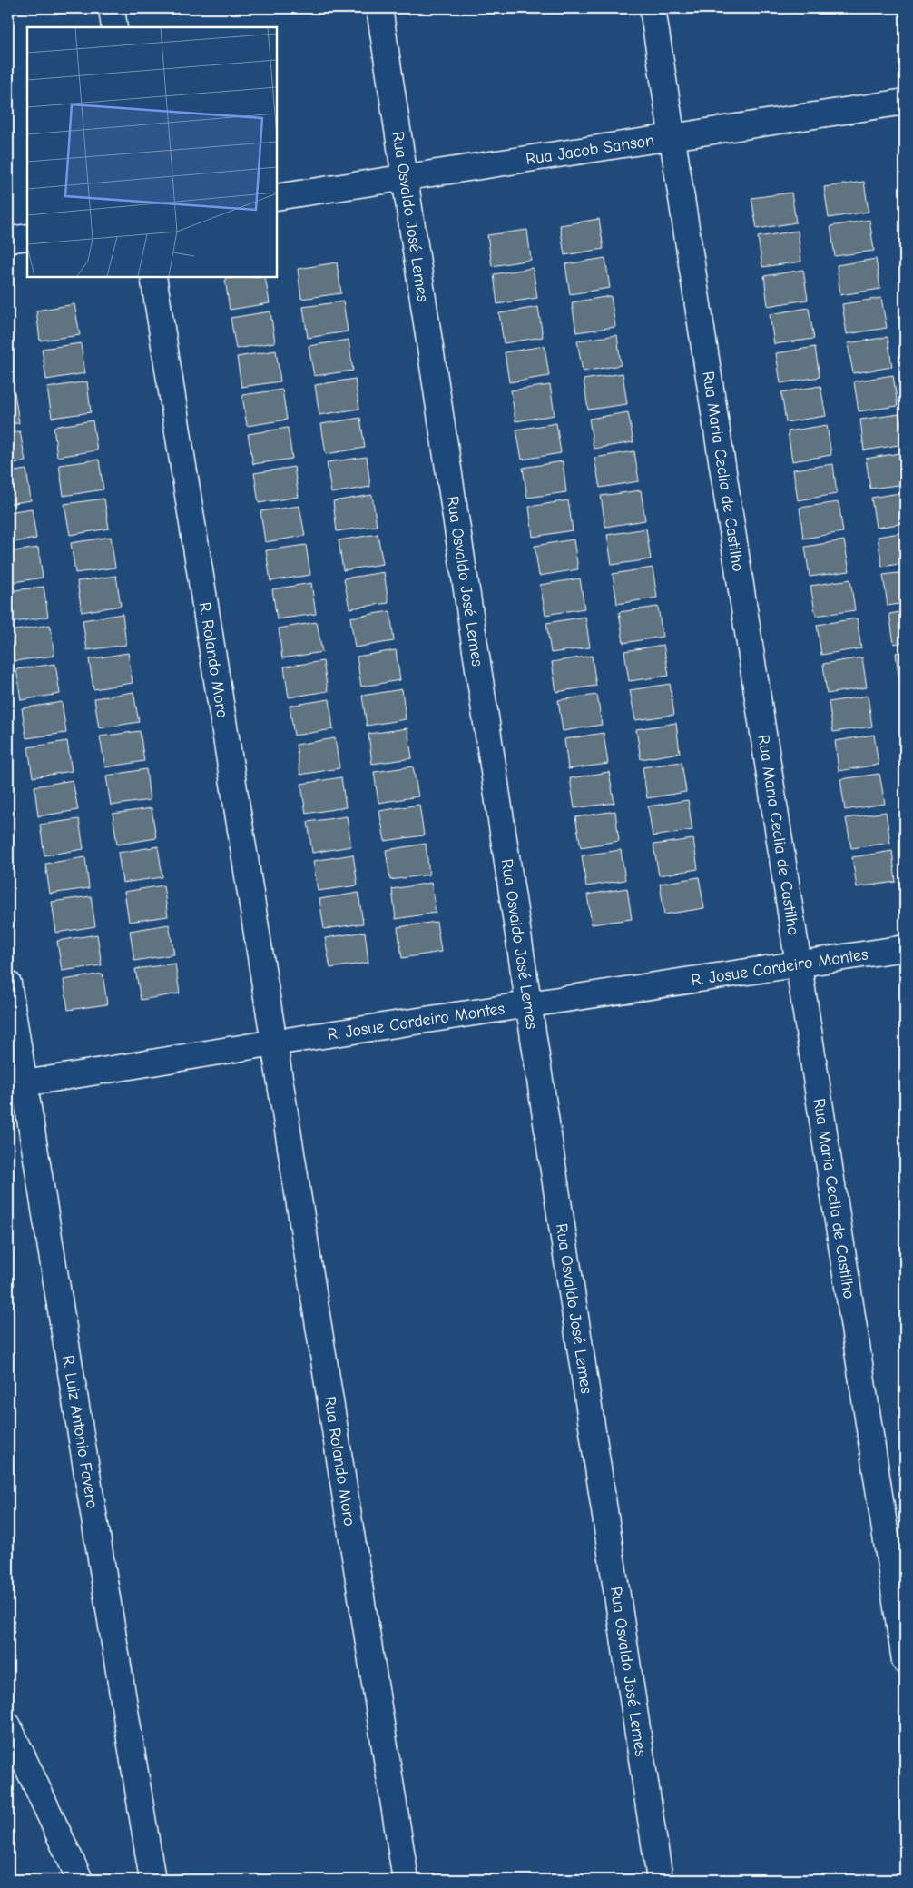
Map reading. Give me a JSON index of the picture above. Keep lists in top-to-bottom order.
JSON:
{
  "streets": {
    "street": [
      "Rua Jacob Sanson",
      "Rua Osvaldo José Lemes",
      "Rua Maria Ceclia de Castilho",
      "R. Rolando Moro",
      "R. Josue Cordeiro Montes",
      "R. Luiz Antonio Favero",
      "Rua Rolando Moro"
    ]
  },
  "crossings": [
    ["Rua Jacob Sanson", "Rua Osvaldo José Lemes"],
    ["Rua Jacob Sanson", "Rua Maria Ceclia de Castilho"],
    ["Rua Osvaldo José Lemes", "R. Josue Cordeiro Montes"],
    ["Rua Maria Ceclia de Castilho", "R. Josue Cordeiro Montes"],
    ["R. Rolando Moro", "R. Josue Cordeiro Montes"],
    ["R. Rolando Moro", "Rua Rolando Moro"],
    ["R. Josue Cordeiro Montes", "R. Luiz Antonio Favero"],
    ["R. Josue Cordeiro Montes", "Rua Rolando Moro"]
  ]
}
